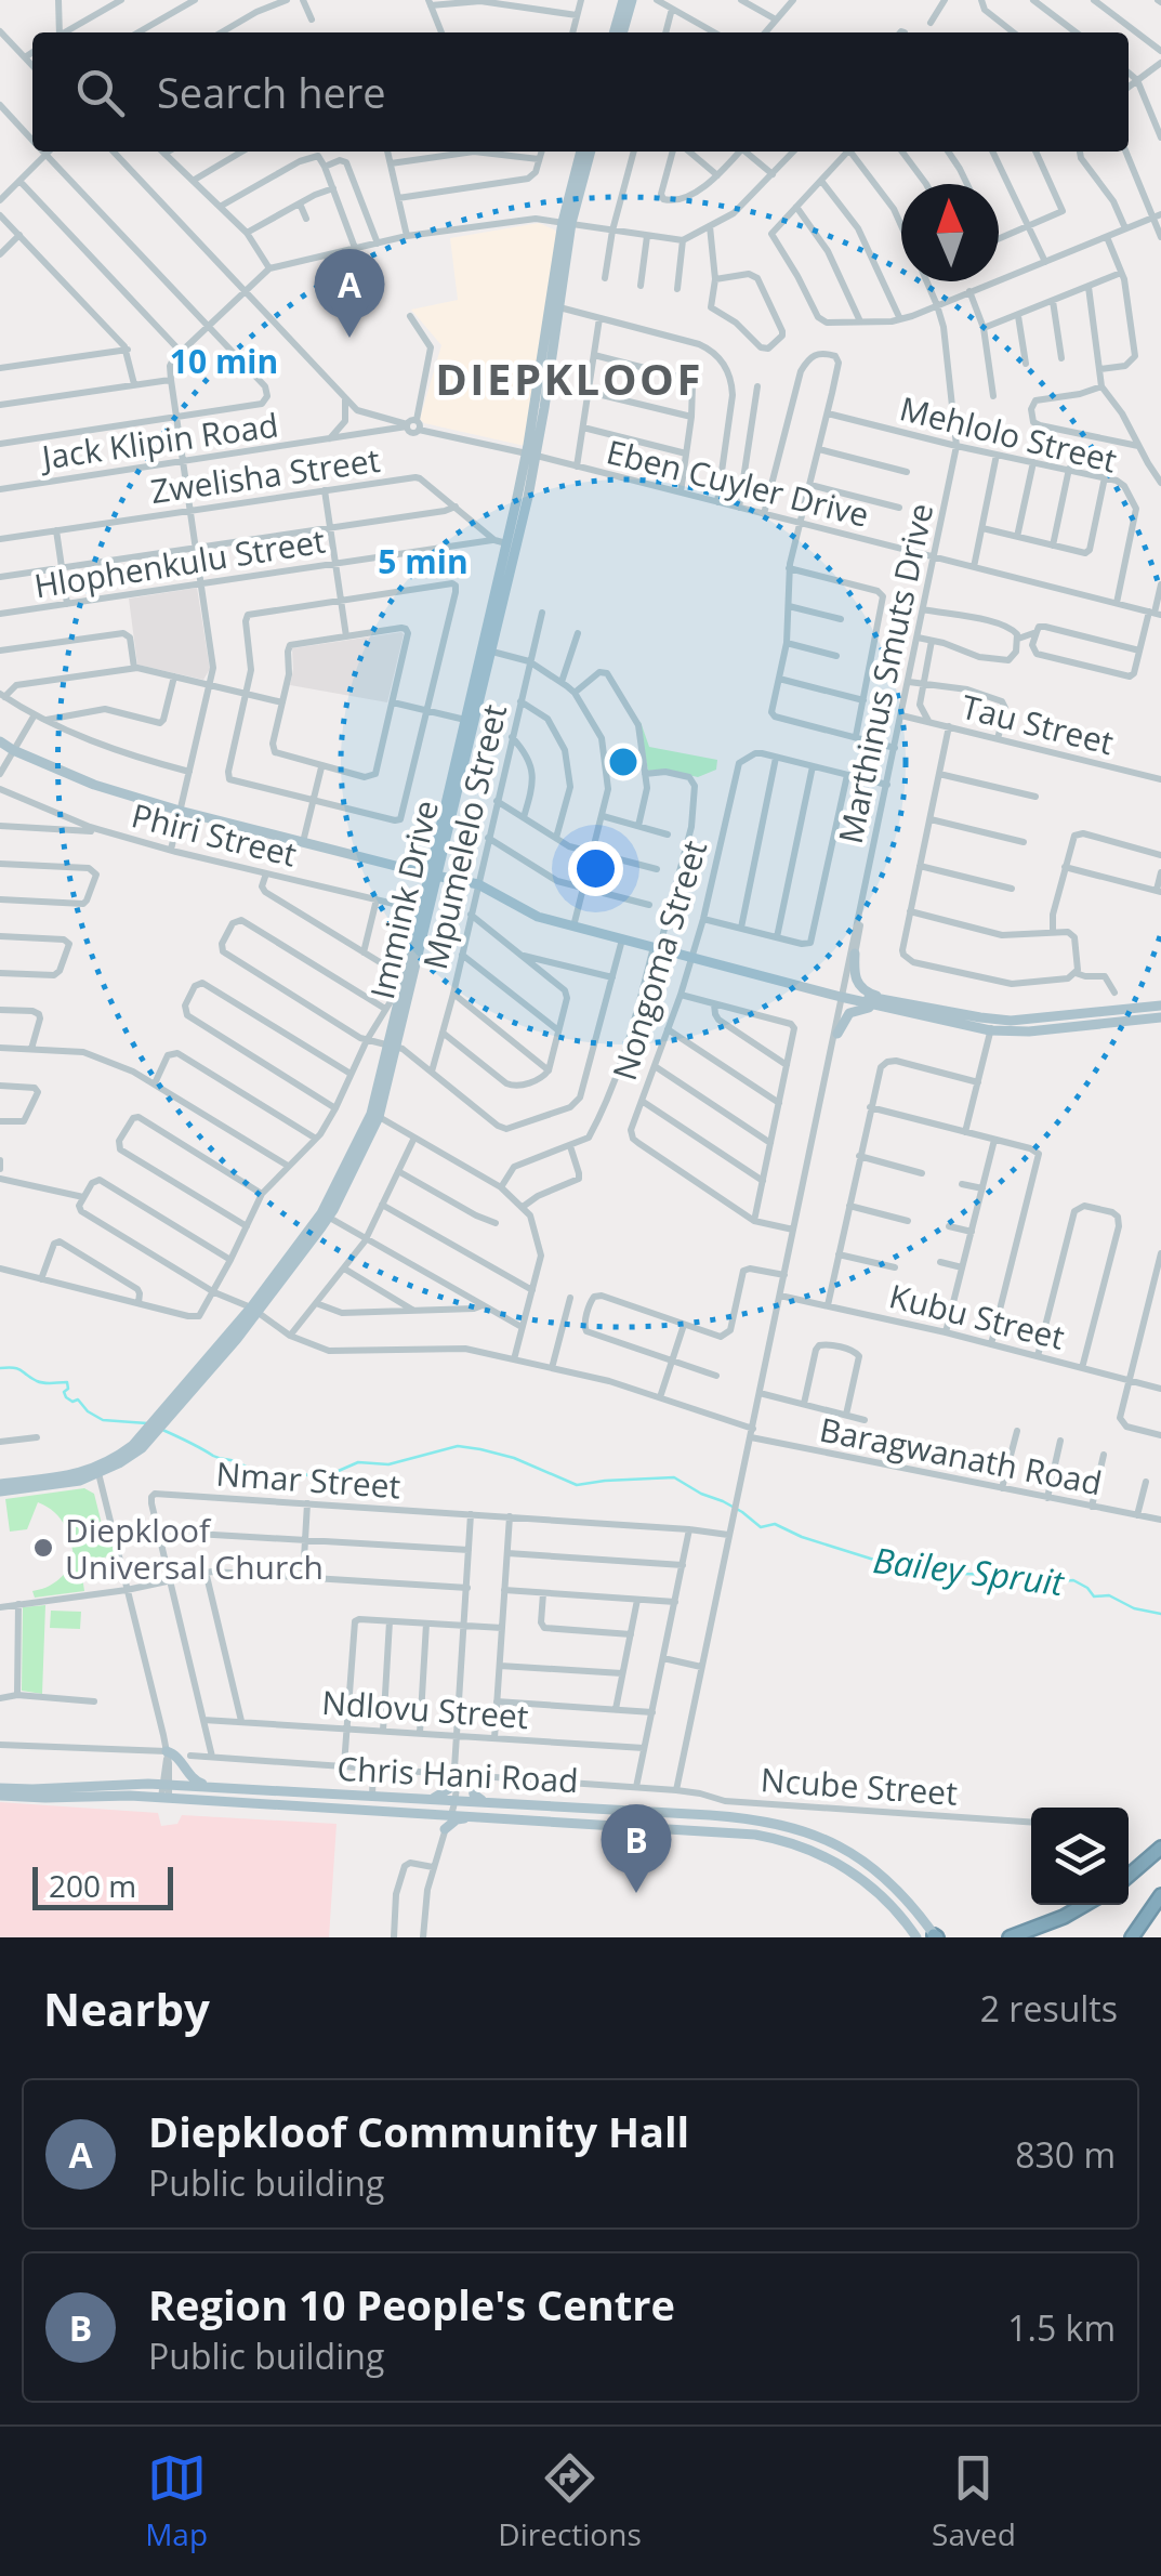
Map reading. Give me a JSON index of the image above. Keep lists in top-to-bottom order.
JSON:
{
  "streets": {
    "main road": ["Immink Drive", "Chris Hani Road"],
    "street": [
      "Mehlolo Street",
      "Jack Klipin Road",
      "Zwelisha Street",
      "Eben Cuyler Drive",
      "Hlophenkulu Street",
      "Marthinus Smuts Drive",
      "Tau Street",
      "Phiri Street",
      "Mpumelelo Street",
      "Nongoma Street",
      "Kubu Street",
      "Baragwanath Road",
      "Nmar Street",
      "Ndlovu Street",
      "Ncube Street"
    ]
  },
  "crossings": [
    ["Mehlolo Street", "Eben Cuyler Drive"],
    ["Mehlolo Street", "Marthinus Smuts Drive"],
    ["Jack Klipin Road", "Eben Cuyler Drive"],
    ["Zwelisha Street", "Hlophenkulu Street"],
    ["Zwelisha Street", "Immink Drive"],
    ["Eben Cuyler Drive", "Marthinus Smuts Drive"],
    ["Eben Cuyler Drive", "Immink Drive"],
    ["Marthinus Smuts Drive", "Tau Street"],
    ["Marthinus Smuts Drive", "Nongoma Street"],
    ["Marthinus Smuts Drive", "Kubu Street"],
    ["Marthinus Smuts Drive", "Baragwanath Road"],
    ["Phiri Street", "Immink Drive"],
    ["Immink Drive", "Baragwanath Road"],
    ["Nmar Street", "Ndlovu Street"]
  ],
  "districts": ["DIEPKLOOF"],
  "water": ["Bailey Spruit"],
  "places": ["Diepkloof Universal Church"],
  "scale_bar": "200 m",
  "north": "top",
  "page": {
    "search": "Search here",
    "pins": ["A", "B"],
    "scale": "200 m",
    "heading": ["Nearby", "2 results"],
    "list": [
      {
        "mark": "A",
        "name": "Diepkloof Community Hall",
        "note": "Public building",
        "value": "830 m"
      },
      {
        "mark": "B",
        "name": "Region 10 People's Centre",
        "note": "Public building",
        "value": "1.5 km"
      }
    ],
    "nav": ["Map", "Directions", "Saved"]
  },
  "rings": ["10 min", "5 min"]
}
